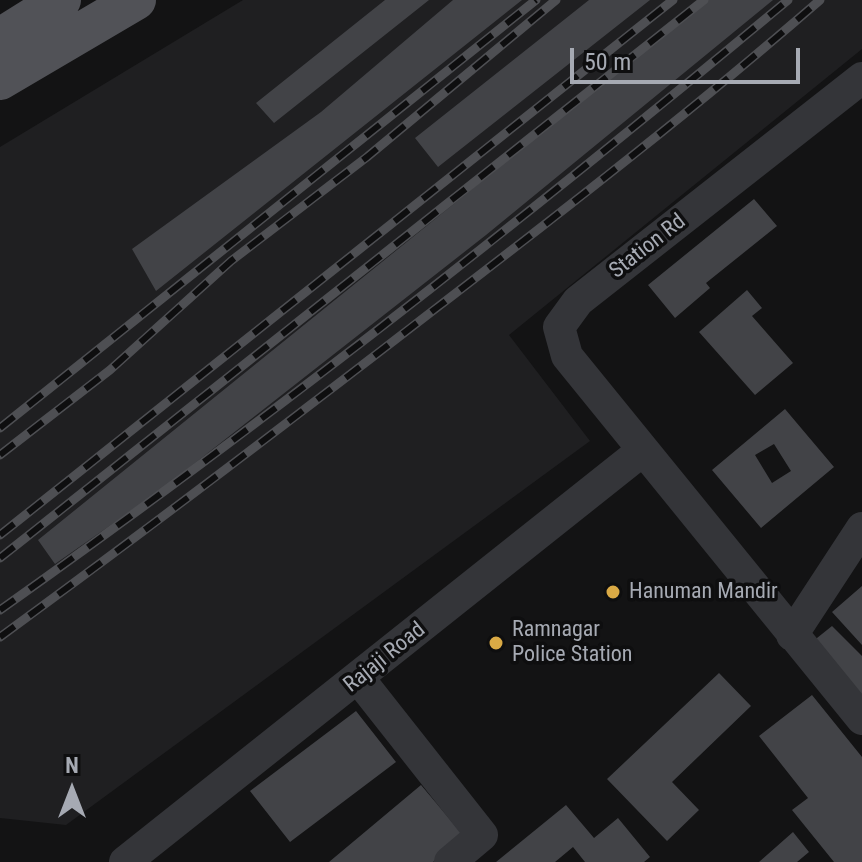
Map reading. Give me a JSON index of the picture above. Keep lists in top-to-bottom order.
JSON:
{
  "streets": {
    "street": ["Station Rd", "Rajaji Road"]
  },
  "crossings": [
    ["Station Rd", "Rajaji Road"]
  ],
  "places": ["Hanuman Mandir", "Ramnagar Police Station"],
  "scale_bar": "50 m",
  "north": "top"
}
